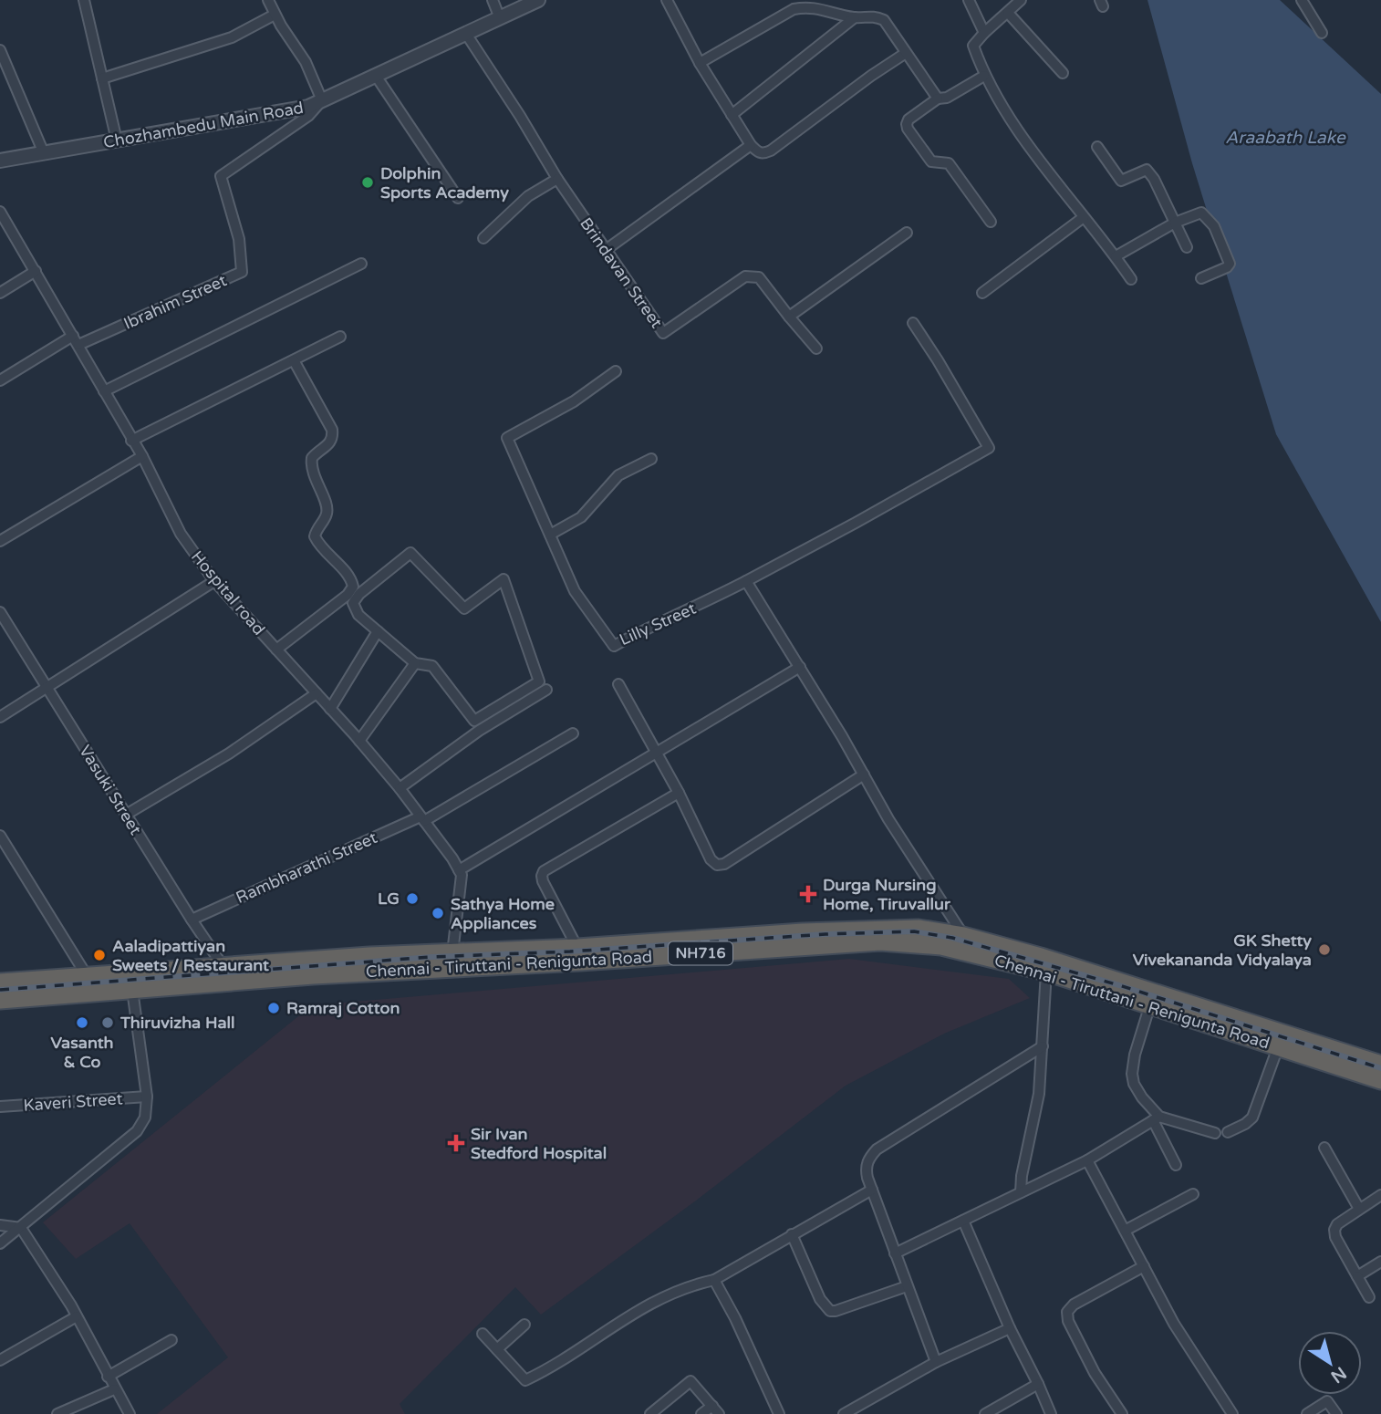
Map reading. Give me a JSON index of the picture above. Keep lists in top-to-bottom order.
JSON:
{
  "streets": {
    "highway": ["NH716", "Chennai - Tiruttani - Renigunta Road"],
    "street": [
      "Chozhambedu Main Road",
      "Brindavan Street",
      "Ibrahim Street",
      "Hospital road",
      "Lilly Street",
      "Vasuki Street",
      "Rambharathi Street",
      "Kaveri Street"
    ]
  },
  "crossings": [
    ["Chozhambedu Main Road", "Brindavan Street"],
    ["Chozhambedu Main Road", "Ibrahim Street"],
    ["Ibrahim Street", "Hospital road"],
    ["Hospital road", "Rambharathi Street"],
    ["Vasuki Street", "Rambharathi Street"],
    ["Vasuki Street", "Chennai - Tiruttani - Renigunta Road"]
  ],
  "water": ["Araabath Lake"],
  "places": {
    "other": [
      "Dolphin Sports Academy",
      "LG",
      "Sathya Home Appliances",
      "GK Shetty Vivekananda Vidyalaya",
      "Aaladipattiyan Sweets / Restaurant",
      "Ramraj Cotton",
      "Vasanth & Co",
      "Thiruvizha Hall"
    ],
    "health": ["Durga Nursing Home, Tiruvallur", "Sir Ivan Stedford Hospital"]
  },
  "north": "bottom right"
}
